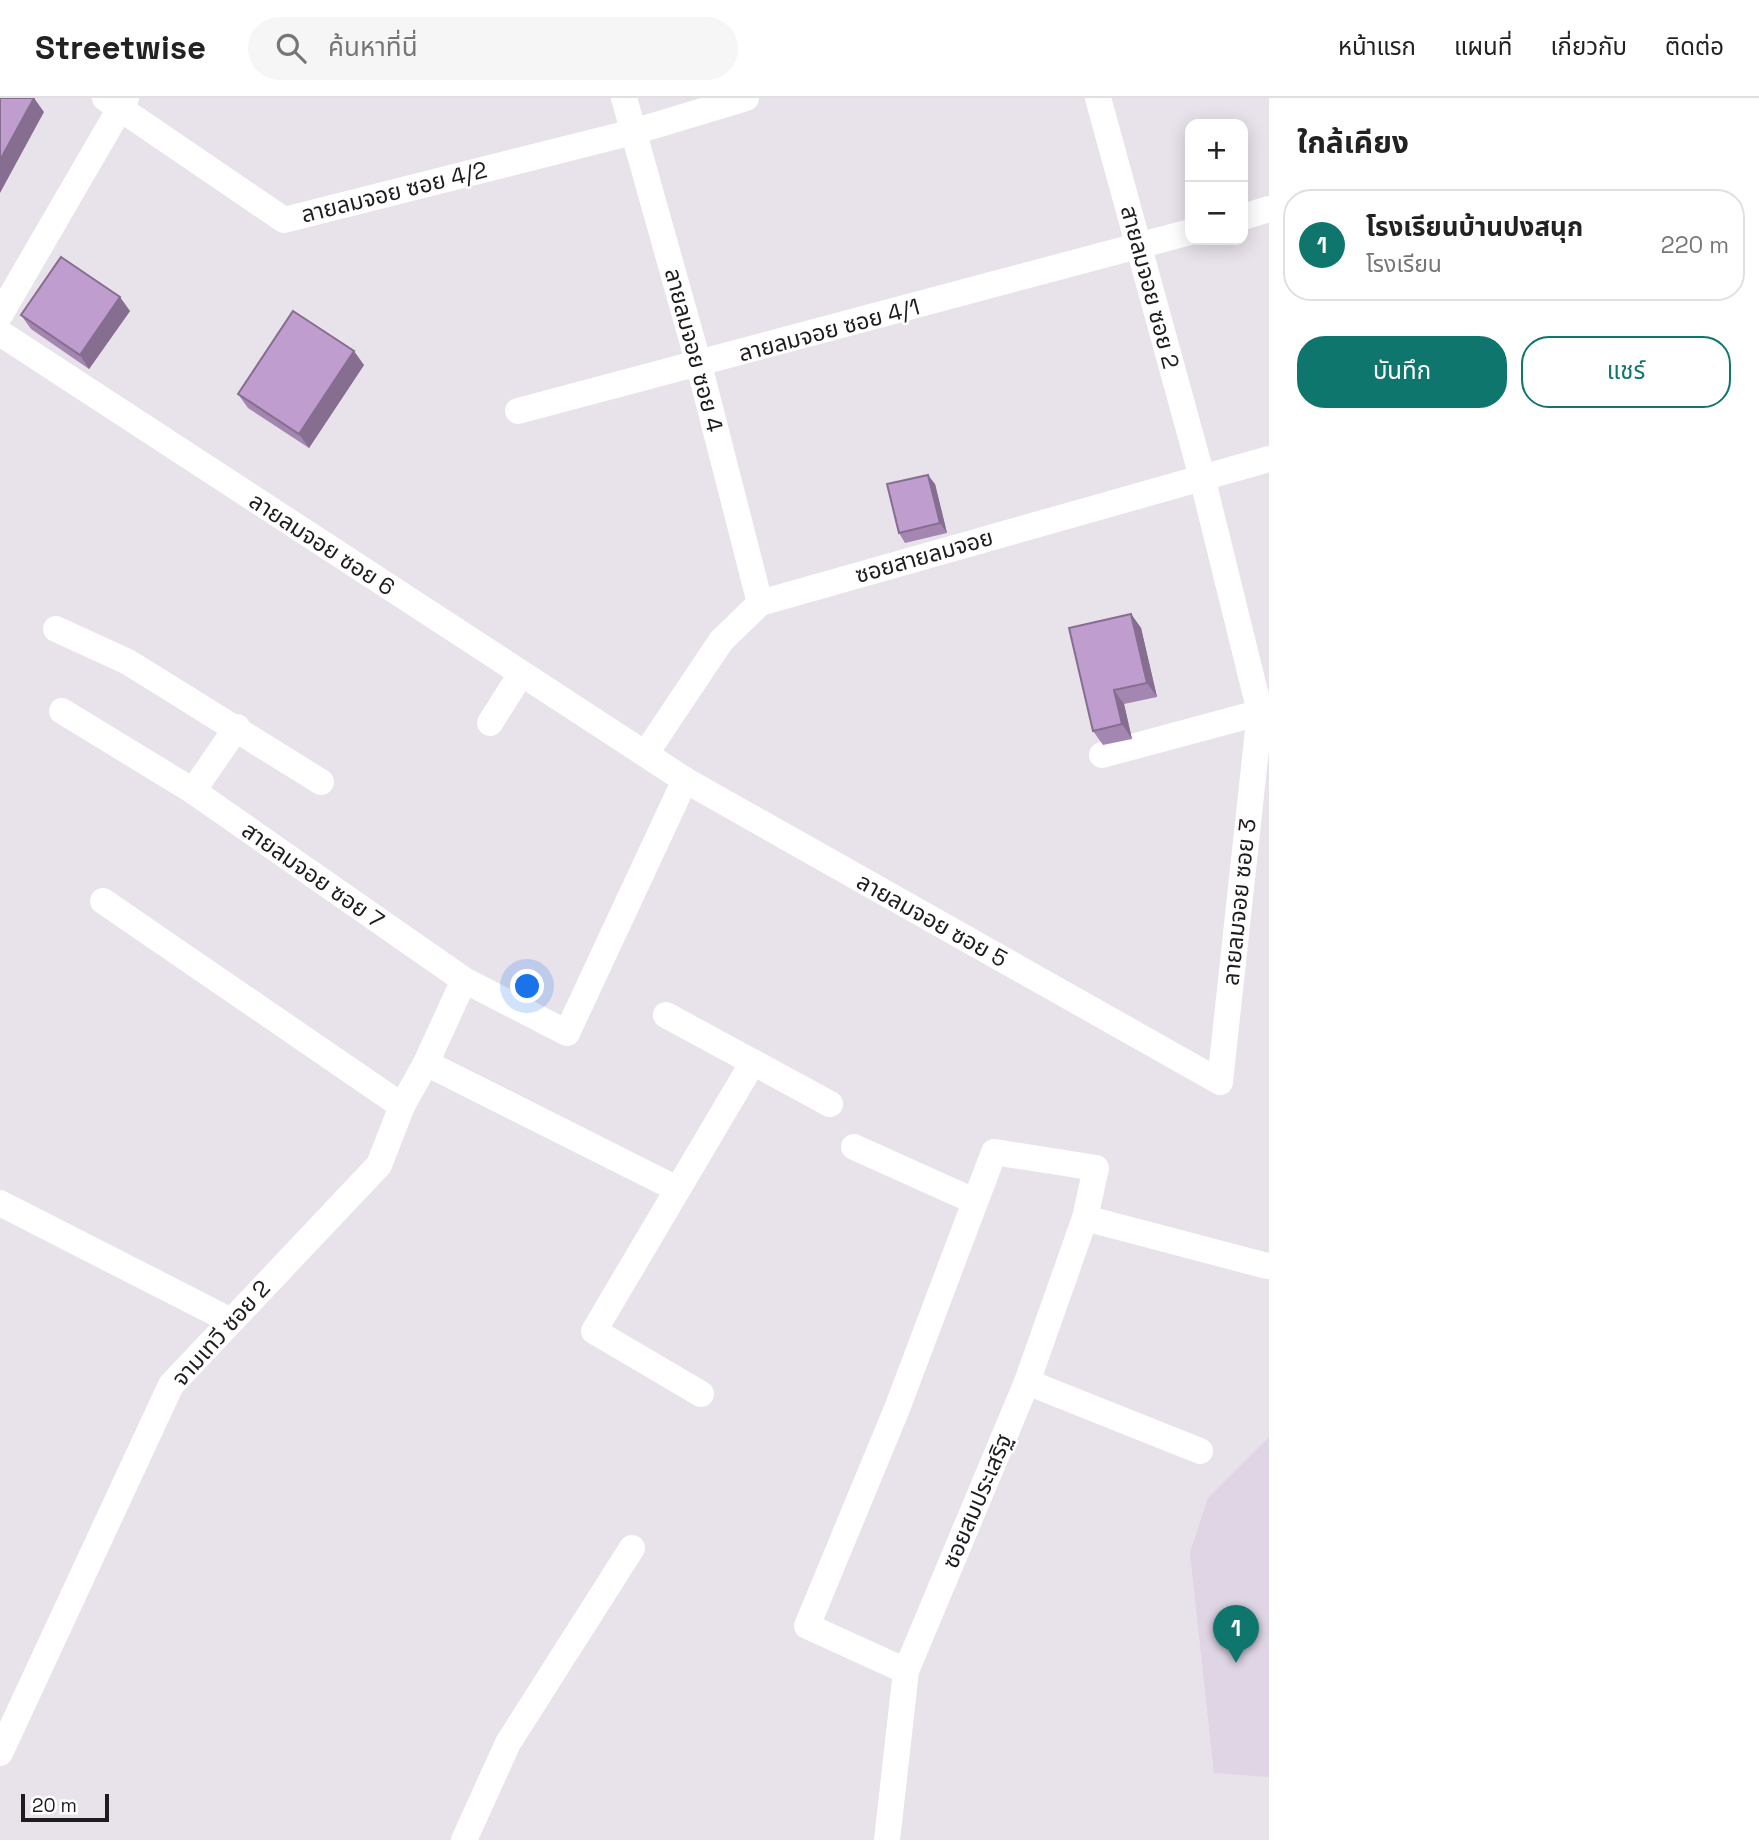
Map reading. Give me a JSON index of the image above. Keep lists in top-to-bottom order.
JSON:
{
  "streets": {
    "street": [
      "ลายลมจอย ซอย 4/2",
      "สายลมจอย ซอย 2",
      "ลายลมจอย ซอย 4/1",
      "ลายลมจอย ซอย 4",
      "ลายลมจอย ซอย 6",
      "ซอยสายลมจอย",
      "สายลมจอย ซอย 7",
      "ลายลมจอย ซอย 3",
      "ลายลมจอย ซอย 5",
      "จามเทวี ซอย 2",
      "ซอยสมประเสริฐ"
    ]
  },
  "crossings": [
    ["ลายลมจอย ซอย 4/2", "ลายลมจอย ซอย 4"],
    ["สายลมจอย ซอย 2", "ลายลมจอย ซอย 4/1"],
    ["สายลมจอย ซอย 2", "ซอยสายลมจอย"],
    ["สายลมจอย ซอย 2", "ลายลมจอย ซอย 3"],
    ["ลายลมจอย ซอย 4/1", "ลายลมจอย ซอย 4"],
    ["ลายลมจอย ซอย 4", "ซอยสายลมจอย"],
    ["ลายลมจอย ซอย 6", "ซอยสายลมจอย"],
    ["ลายลมจอย ซอย 6", "ลายลมจอย ซอย 5"],
    ["ซอยสายลมจอย", "ลายลมจอย ซอย 3"],
    ["ซอยสายลมจอย", "ลายลมจอย ซอย 5"],
    ["สายลมจอย ซอย 7", "ลายลมจอย ซอย 5"],
    ["สายลมจอย ซอย 7", "จามเทวี ซอย 2"],
    ["ลายลมจอย ซอย 3", "ลายลมจอย ซอย 5"]
  ],
  "scale_bar": "20 m",
  "page": {
    "header": "Streetwise",
    "search": "ค้นหาที่นี่",
    "nav": [
      "หน้าแรก",
      "แผนที่",
      "เกี่ยวกับ",
      "ติดต่อ"
    ],
    "heading": "ใกล้เคียง",
    "map_buttons": ["+", "−"],
    "list": [
      {
        "mark": "1",
        "name": "โรงเรียนบ้านปงสนุก",
        "note": "โรงเรียน",
        "value": "220 m"
      }
    ],
    "buttons": ["บันทึก", "แชร์"],
    "pins": "1",
    "scale": "20 m"
  }
}
